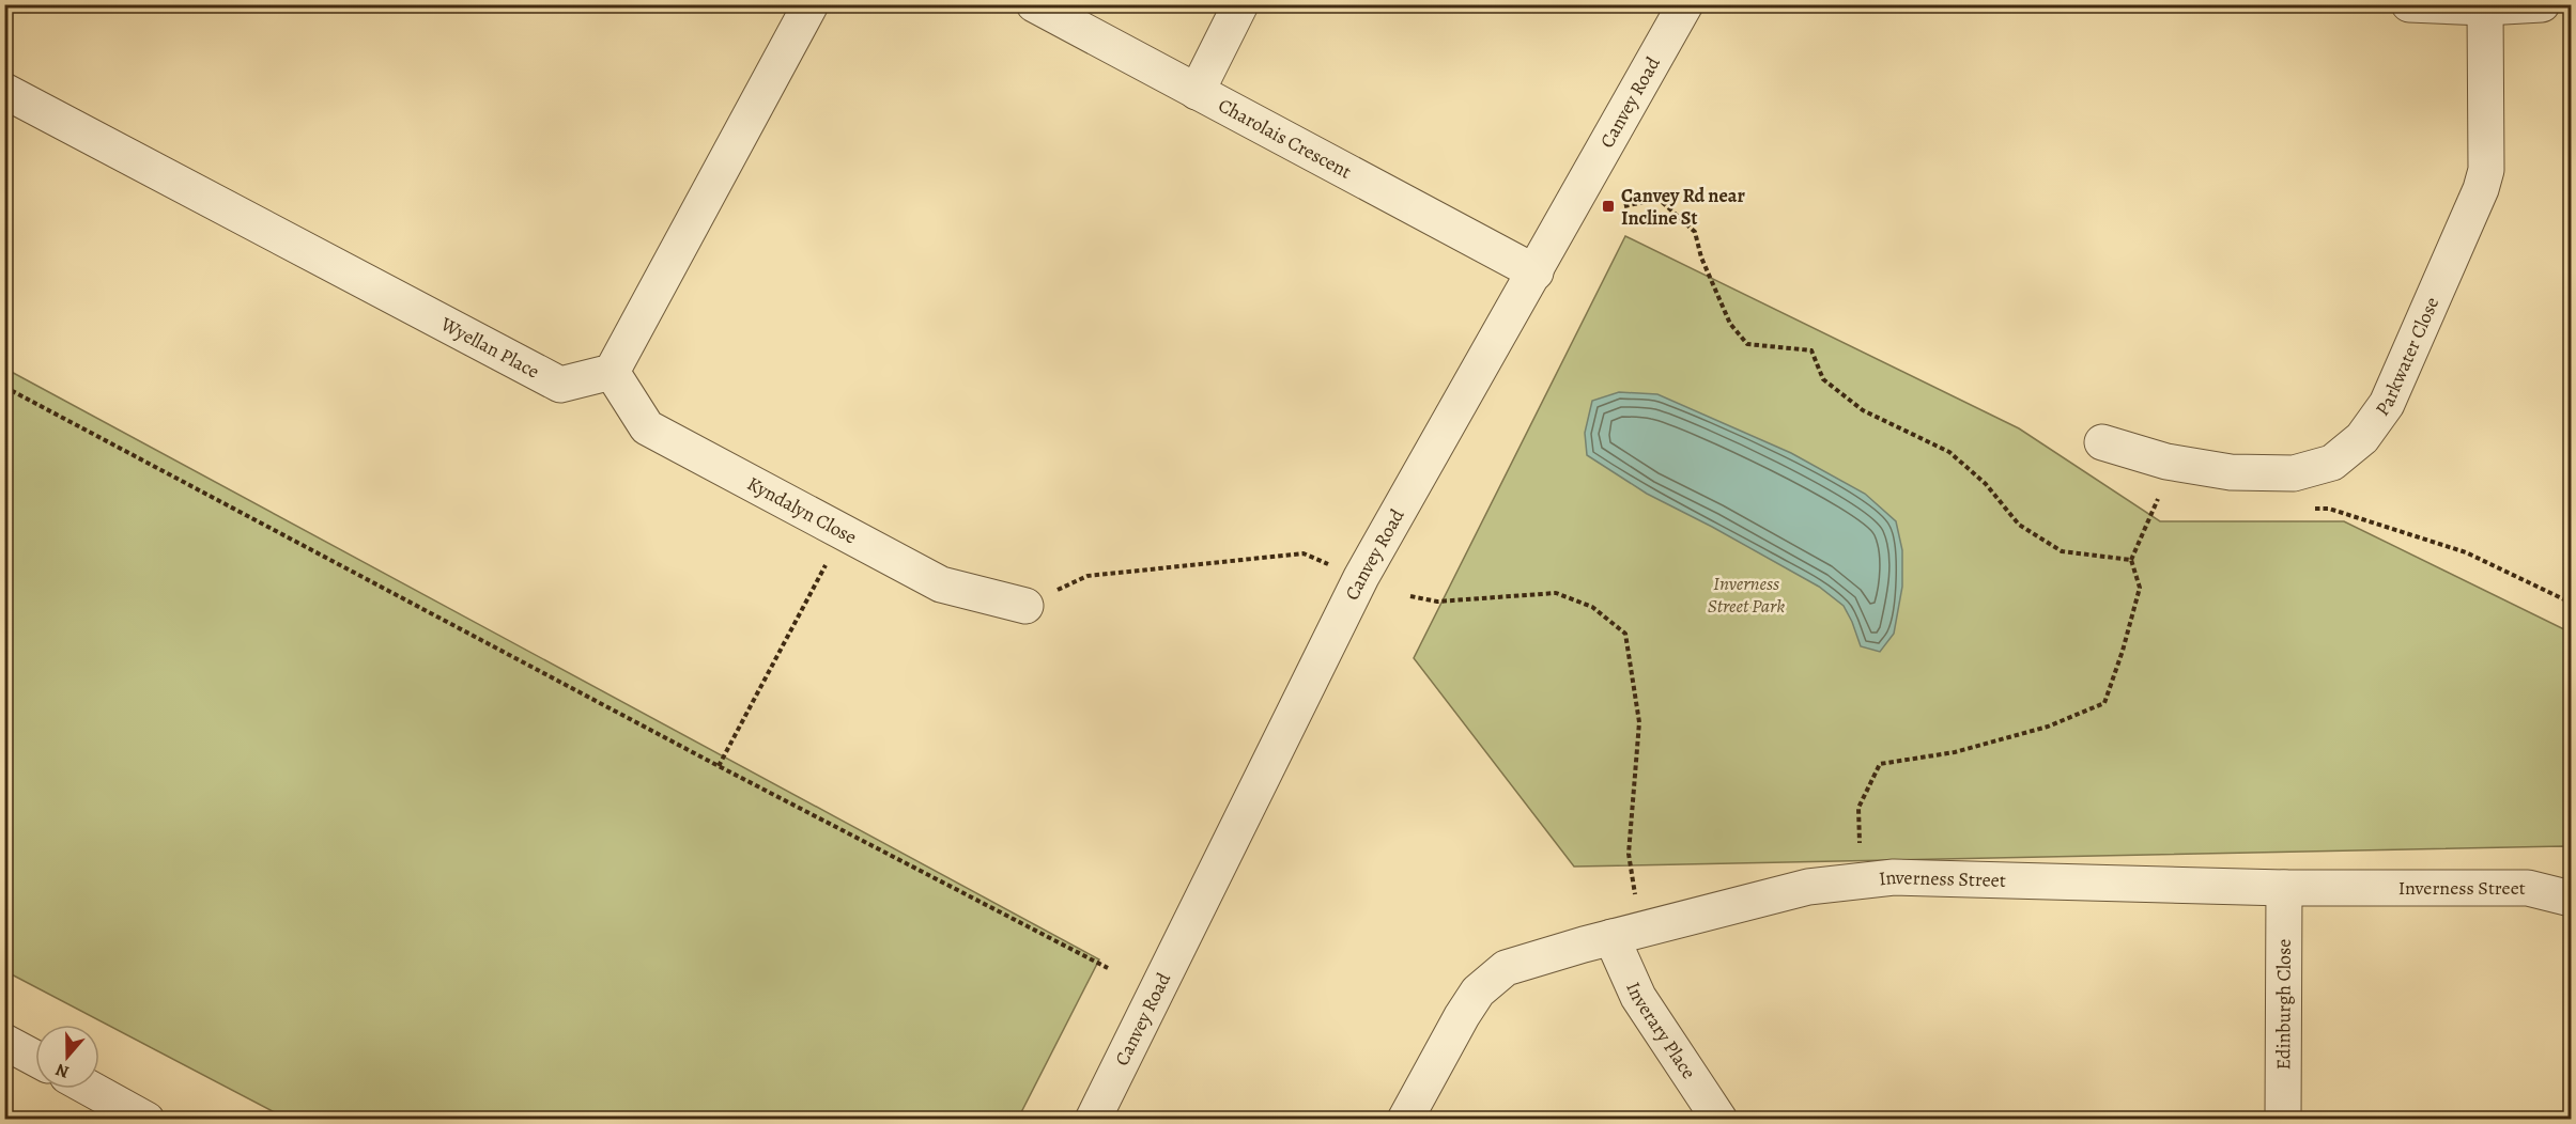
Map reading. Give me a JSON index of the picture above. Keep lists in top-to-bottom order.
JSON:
{
  "streets": {
    "street": [
      "Canvey Road",
      "Charolais Crescent",
      "Wyellan Place",
      "Parkwater Close",
      "Kyndalyn Close",
      "Inverness Street",
      "Edinburgh Close",
      "Inverary Place"
    ]
  },
  "crossings": [
    ["Canvey Road", "Charolais Crescent"],
    ["Wyellan Place", "Kyndalyn Close"],
    ["Inverness Street", "Edinburgh Close"],
    ["Inverness Street", "Inverary Place"]
  ],
  "parks": ["Inverness Street Park"],
  "places": {
    "transit": ["Canvey Rd near Incline St"]
  },
  "north": "bottom"
}
